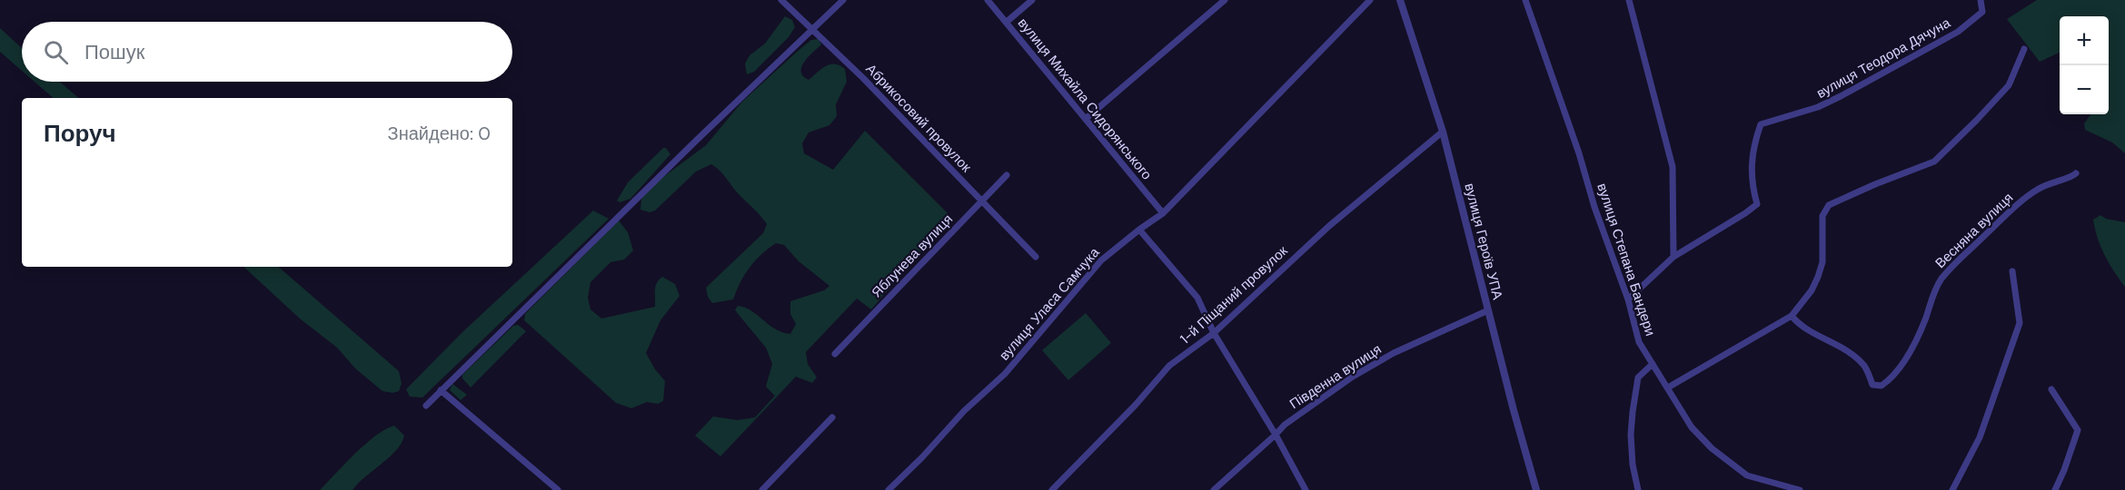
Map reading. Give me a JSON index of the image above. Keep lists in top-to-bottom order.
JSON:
{
  "streets": {
    "street": [
      "вулиця Теодора Дячуна",
      "вулиця Михайла Сидорянського",
      "Абрикосовий провулок",
      "Весняна вулиця",
      "вулиця Героїв УПА",
      "Яблунева вулиця",
      "вулиця Степана Бандери",
      "1-й Піщаний провулок",
      "вулиця Уласа Самчука",
      "Південна вулиця"
    ]
  },
  "crossings": [
    ["вулиця Теодора Дячуна", "вулиця Степана Бандери"],
    ["вулиця Михайла Сидорянського", "вулиця Уласа Самчука"],
    ["Абрикосовий провулок", "Яблунева вулиця"],
    ["вулиця Героїв УПА", "1-й Піщаний провулок"],
    ["вулиця Героїв УПА", "Південна вулиця"]
  ],
  "page": {
    "map_buttons": ["+", "−"],
    "search": "Пошук",
    "heading": ["Поруч", "Знайдено: 0"]
  }
}
